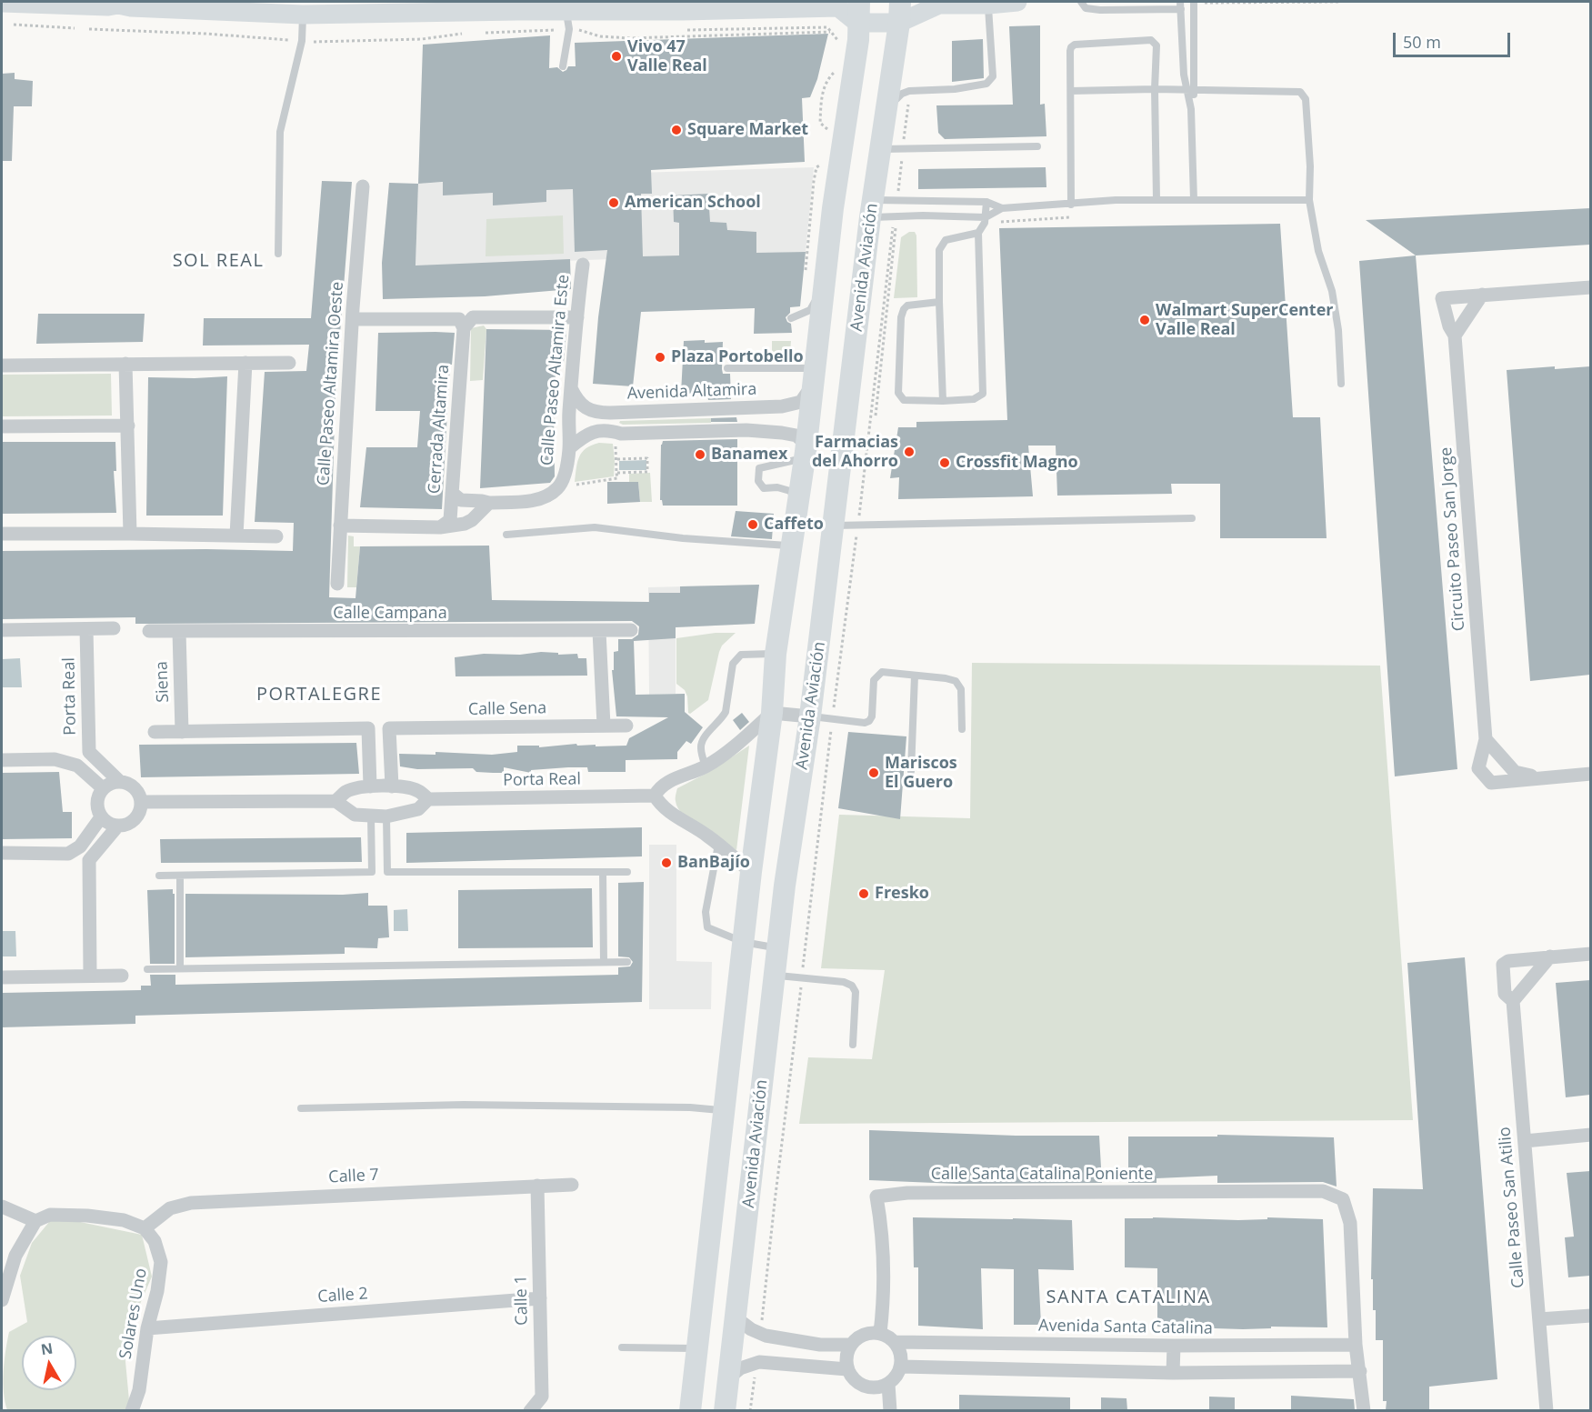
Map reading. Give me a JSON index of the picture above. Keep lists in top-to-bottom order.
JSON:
{
  "streets": {
    "main road": ["Avenida Aviación"],
    "street": [
      "Calle Paseo Altamira Este",
      "Calle Paseo Altamira Oeste",
      "Avenida Altamira",
      "Cerrada Altamira",
      "Circuito Paseo San Jorge",
      "Calle Campana",
      "Siena",
      "Porta Real",
      "Calle Sena",
      "Calle Santa Catalina Poniente",
      "Calle 7",
      "Calle Paseo San Atilio",
      "Calle 2",
      "Calle 1",
      "Solares Uno",
      "Avenida Santa Catalina"
    ]
  },
  "crossings": [
    ["Avenida Aviación", "Avenida Altamira"],
    ["Calle Paseo Altamira Este", "Avenida Altamira"],
    ["Calle Campana", "Siena"],
    ["Porta Real", "Calle Sena"],
    ["Calle Santa Catalina Poniente", "Avenida Santa Catalina"],
    ["Calle 7", "Calle 1"],
    ["Calle 7", "Solares Uno"],
    ["Calle 2", "Calle 1"],
    ["Calle 2", "Solares Uno"]
  ],
  "districts": ["SOL REAL", "PORTALEGRE", "SANTA CATALINA"],
  "places": [
    "Vivo 47 Valle Real",
    "Square Market",
    "American School",
    "Walmart SuperCenter Valle Real",
    "Plaza Portobello",
    "Farmacias del Ahorro",
    "Banamex",
    "Crossfit Magno",
    "Caffeto",
    "Mariscos El Guero",
    "BanBajío",
    "Fresko"
  ],
  "scale_bar": "50 m",
  "north": "top"
}
